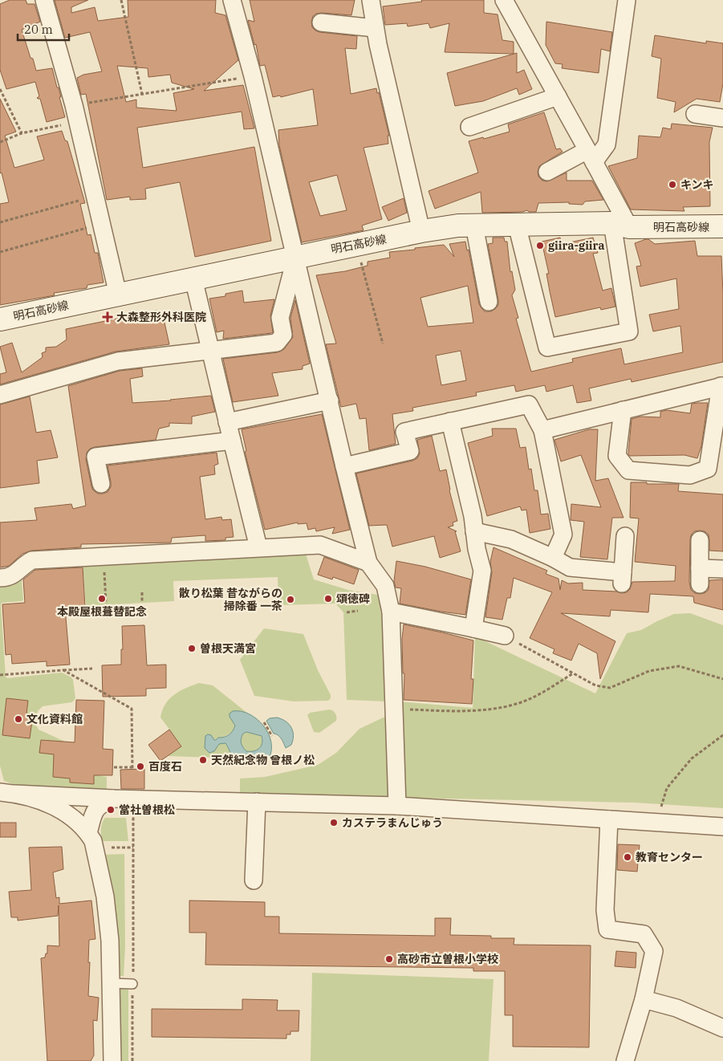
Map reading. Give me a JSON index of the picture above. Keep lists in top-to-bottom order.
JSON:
{
  "streets": {
    "main road": ["明石高砂線"]
  },
  "places": {
    "other": [
      "キンキ",
      "giira-giira",
      "本殿屋根葺替記念",
      "頌徳碑",
      "散り松葉 昔ながらの 掃除番 一茶",
      "曽根天満宮",
      "文化資料館",
      "天然紀念物 曾根ノ松",
      "百度石",
      "當社曽根松",
      "カステラまんじゅう",
      "教育センター",
      "高砂市立曽根小学校"
    ],
    "health": ["大森整形外科医院"]
  },
  "scale_bar": "20 m"
}
